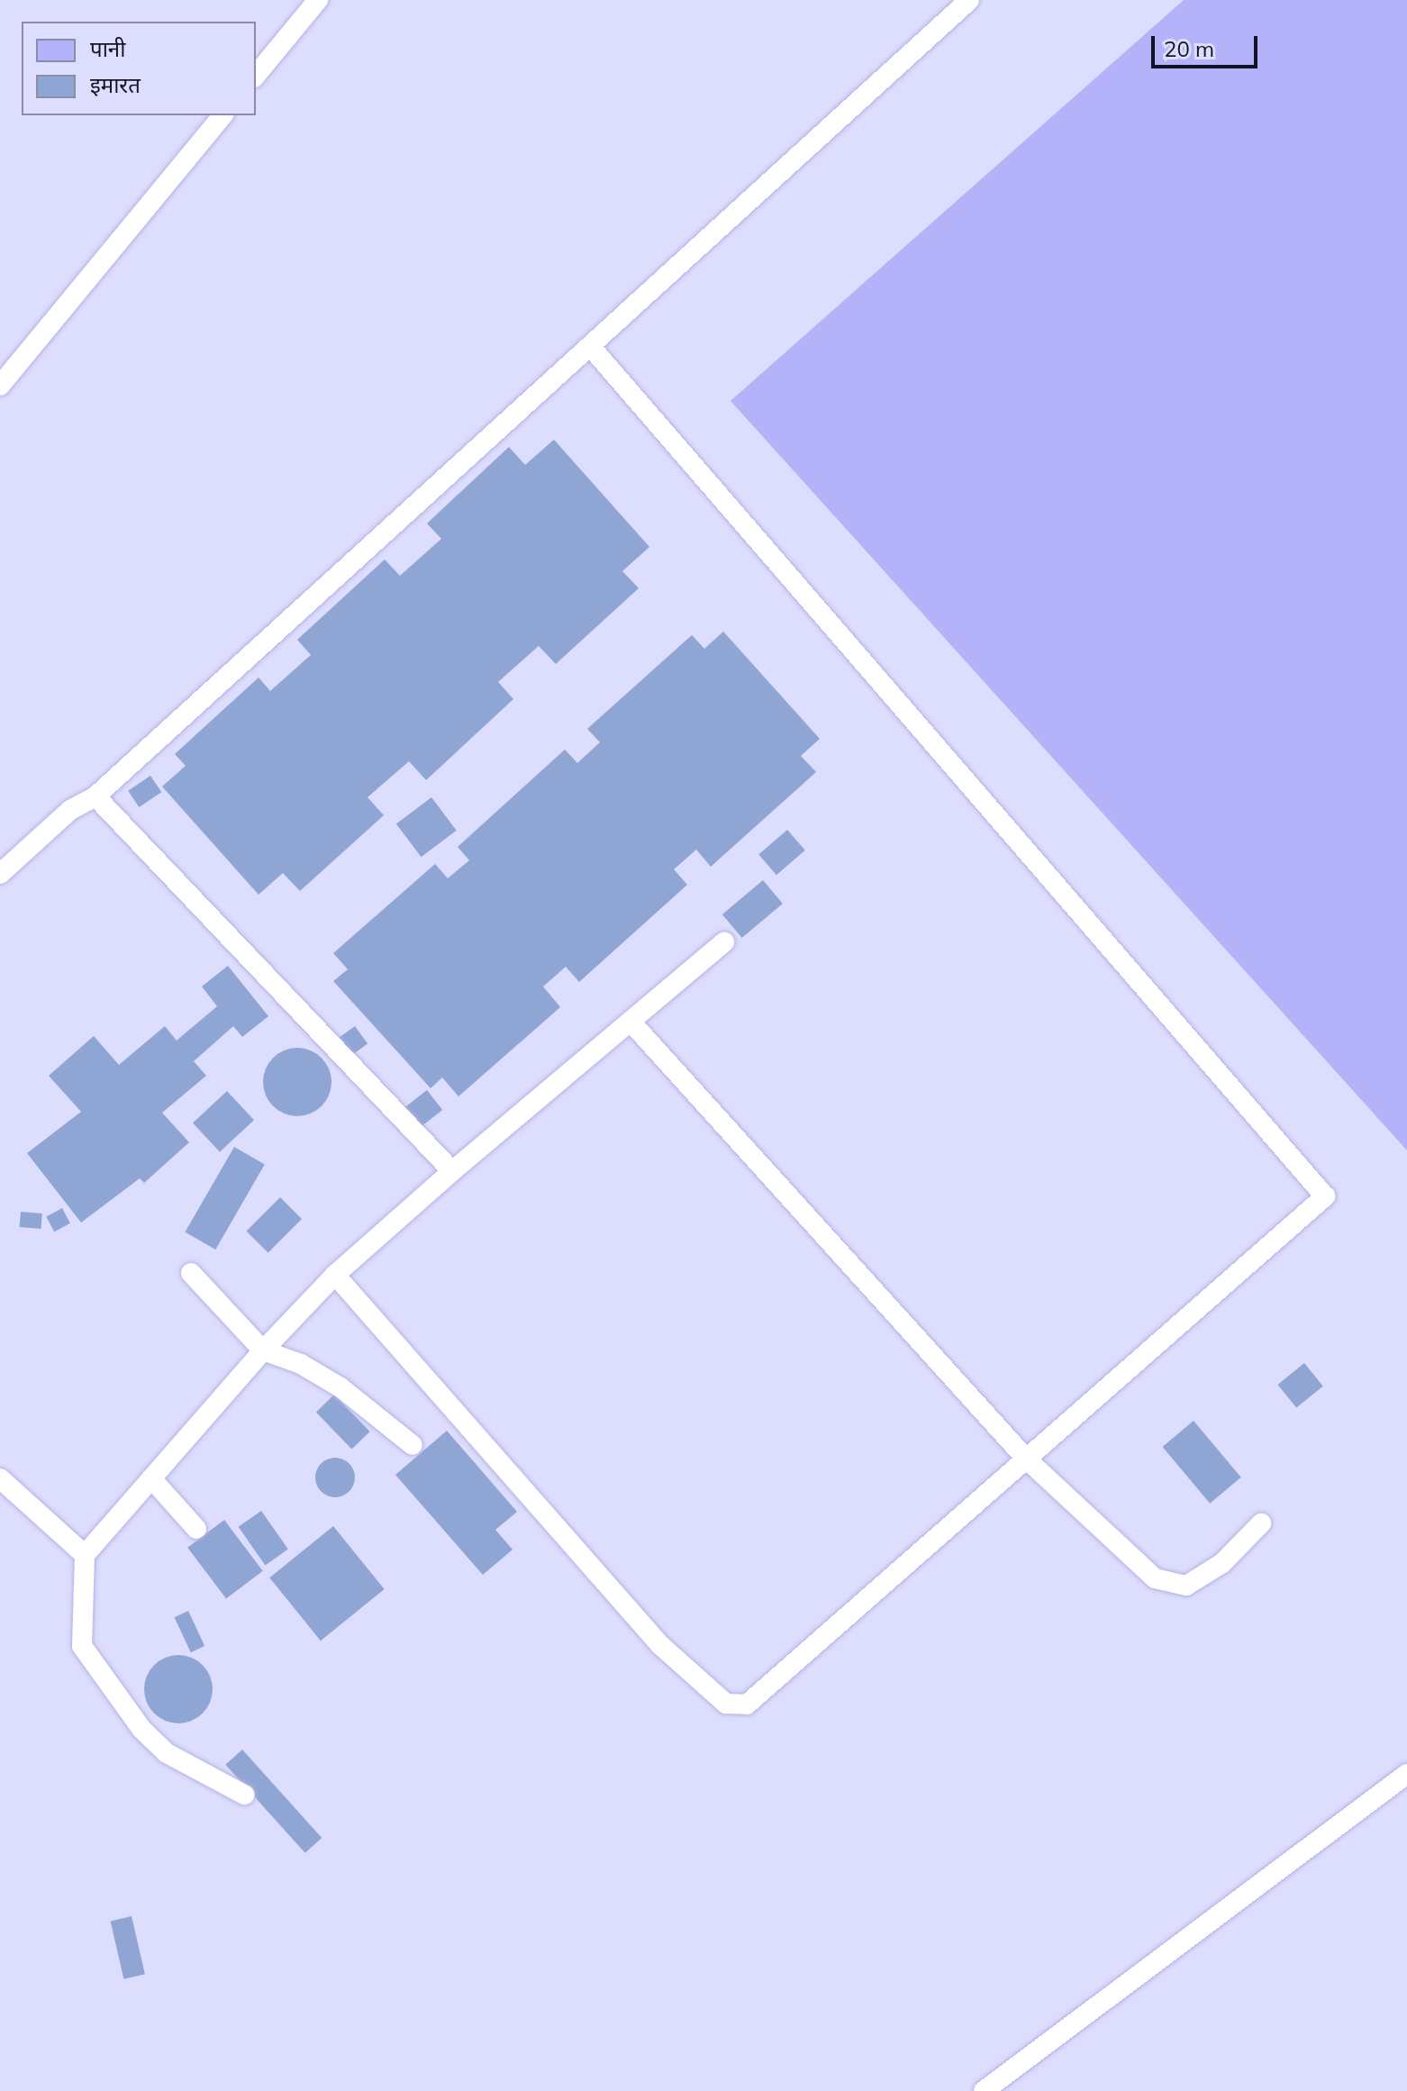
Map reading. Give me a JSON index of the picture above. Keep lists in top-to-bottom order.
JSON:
{
  "legend": ["पानी", "इमारत"],
  "scale_bar": "20 m"
}
